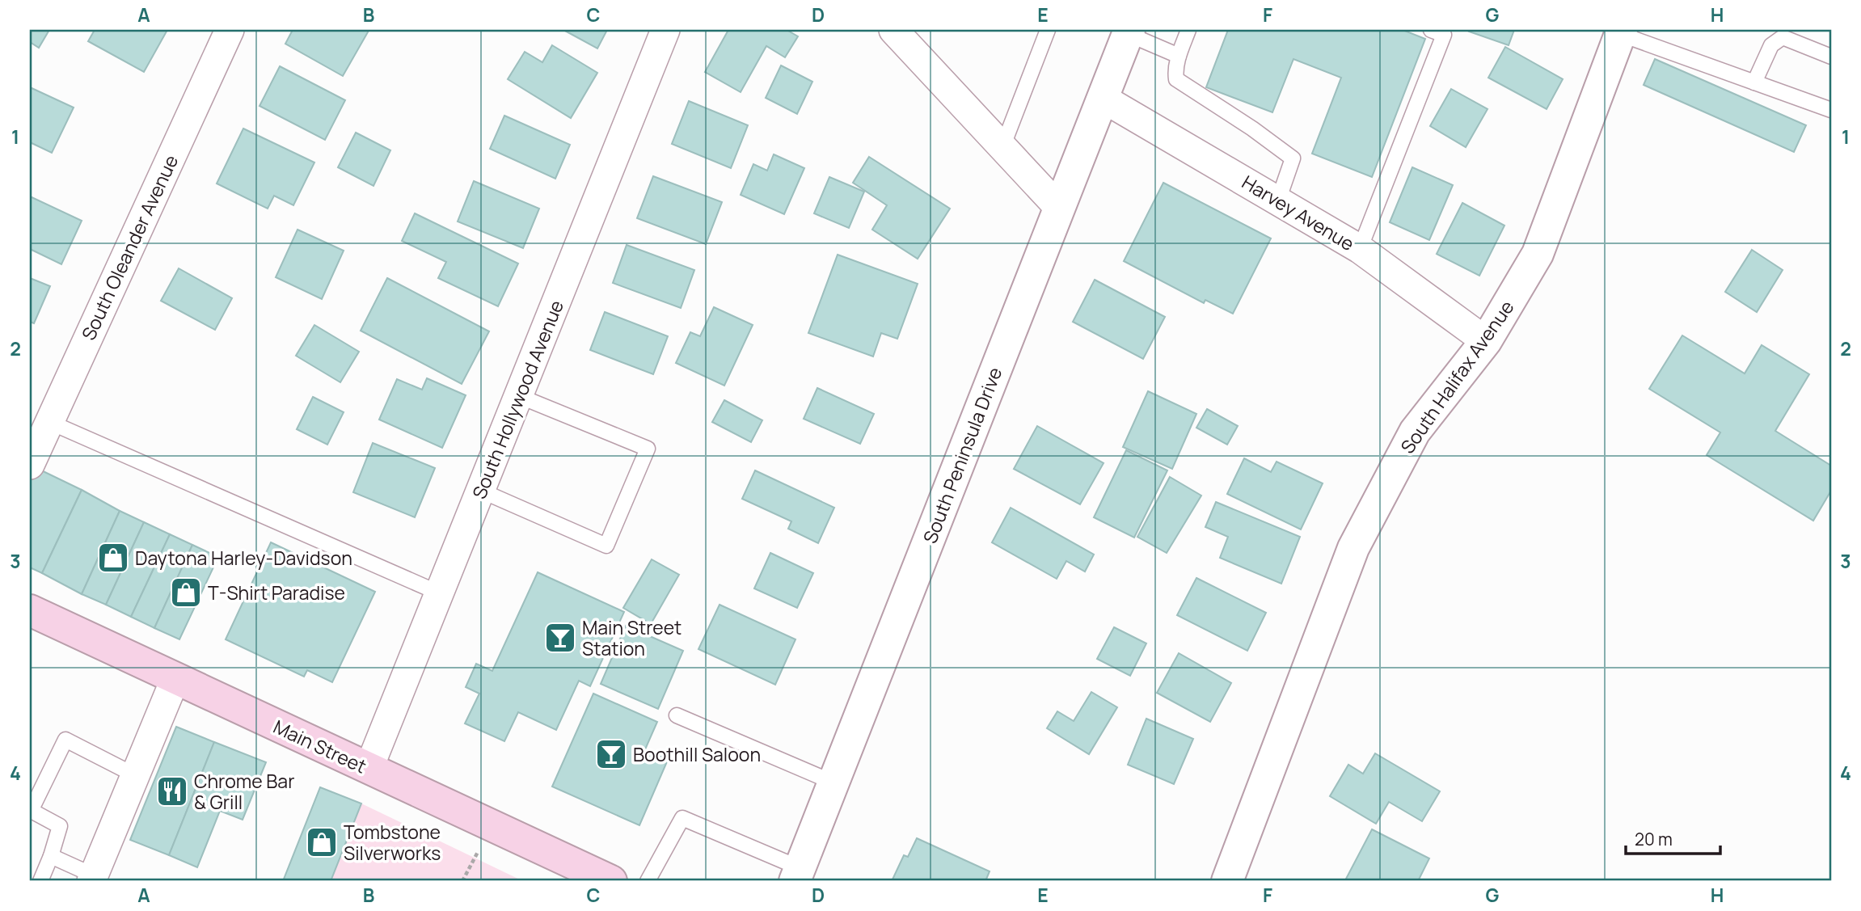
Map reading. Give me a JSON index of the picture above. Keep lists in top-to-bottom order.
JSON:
{
  "streets": {
    "main road": ["Main Street"],
    "street": [
      "Harvey Avenue",
      "South Oleander Avenue",
      "South Halifax Avenue",
      "South Hollywood Avenue",
      "South Peninsula Drive"
    ]
  },
  "crossings": [
    ["Harvey Avenue", "South Halifax Avenue"],
    ["Harvey Avenue", "South Peninsula Drive"],
    ["South Hollywood Avenue", "Main Street"]
  ],
  "places": {
    "shop": ["Daytona Harley-Davidson", "T-Shirt Paradise", "Tombstone Silverworks"],
    "bar": ["Main Street Station", "Boothill Saloon"],
    "restaurant": ["Chrome Bar & Grill"]
  },
  "scale_bar": "20 m",
  "grid": {
    "columns": [
      "A",
      "B",
      "C",
      "D",
      "E",
      "F",
      "G",
      "H"
    ],
    "rows": [
      "1",
      "2",
      "3",
      "4"
    ]
  }
}
